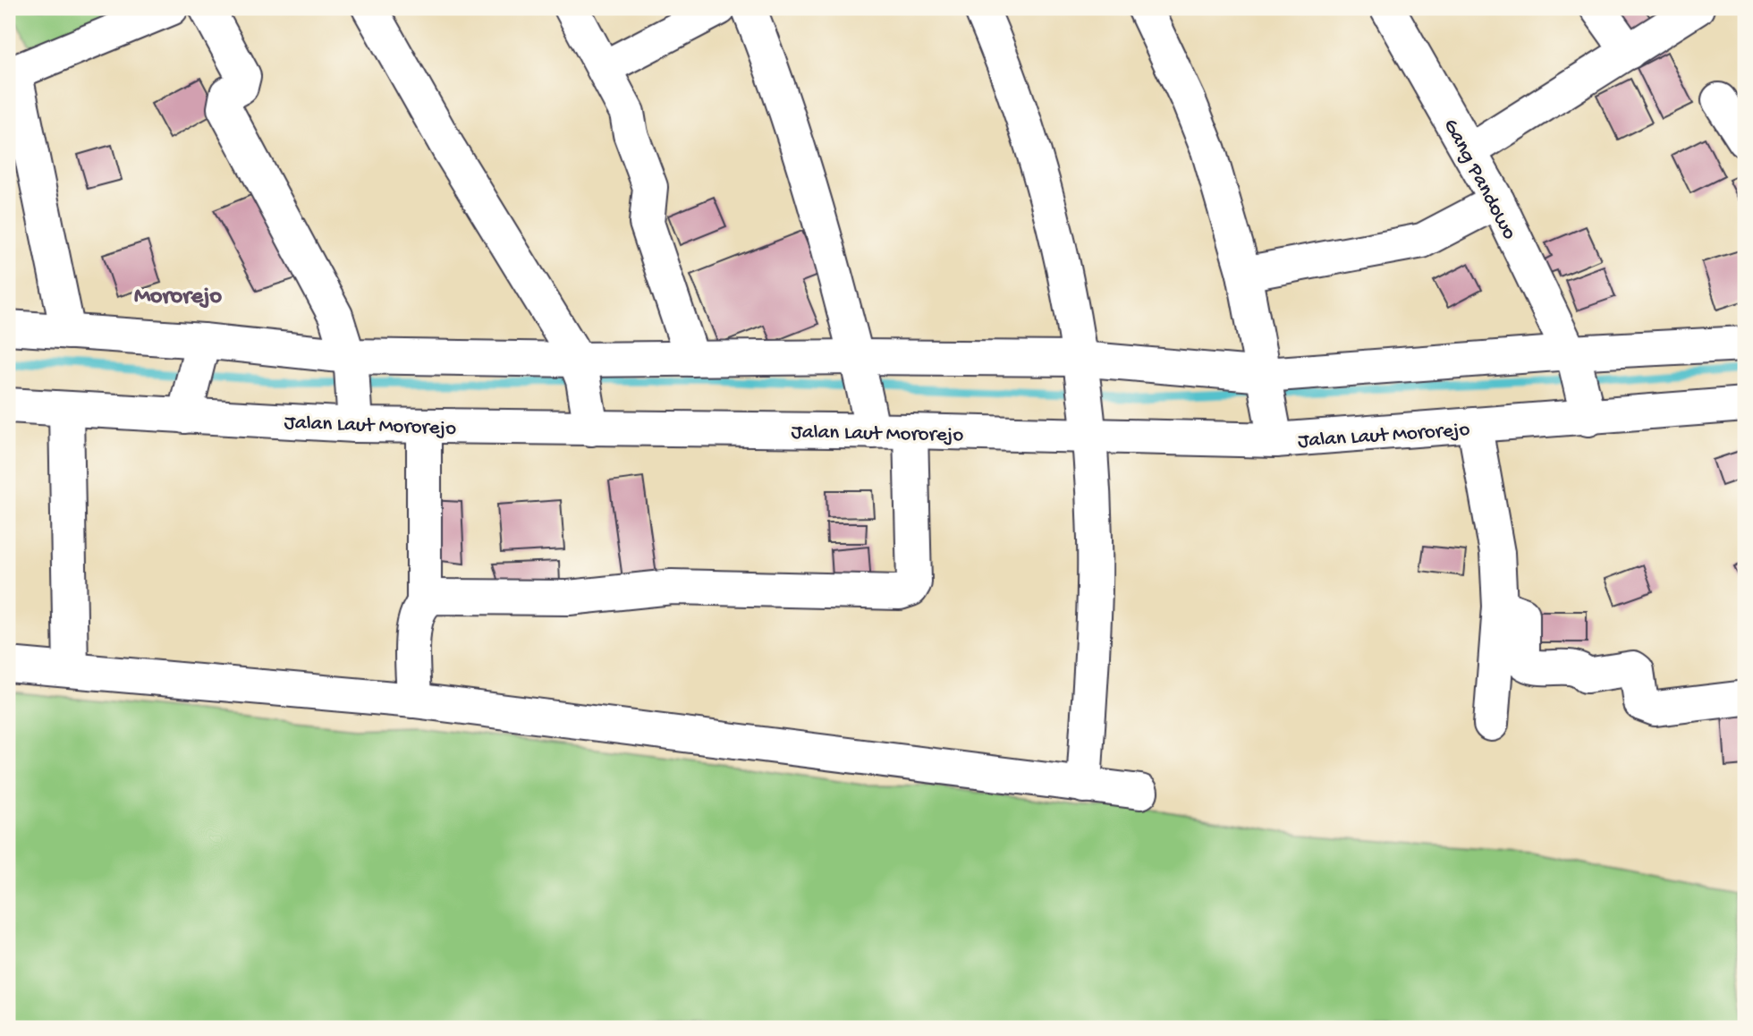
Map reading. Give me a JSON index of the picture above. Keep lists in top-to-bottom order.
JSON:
{
  "streets": {
    "street": ["Gang Pandowo", "Jalan Laut Mororejo"]
  },
  "crossings": [
    ["Gang Pandowo", "Jalan Laut Mororejo"]
  ],
  "districts": ["Mororejo"]
}
